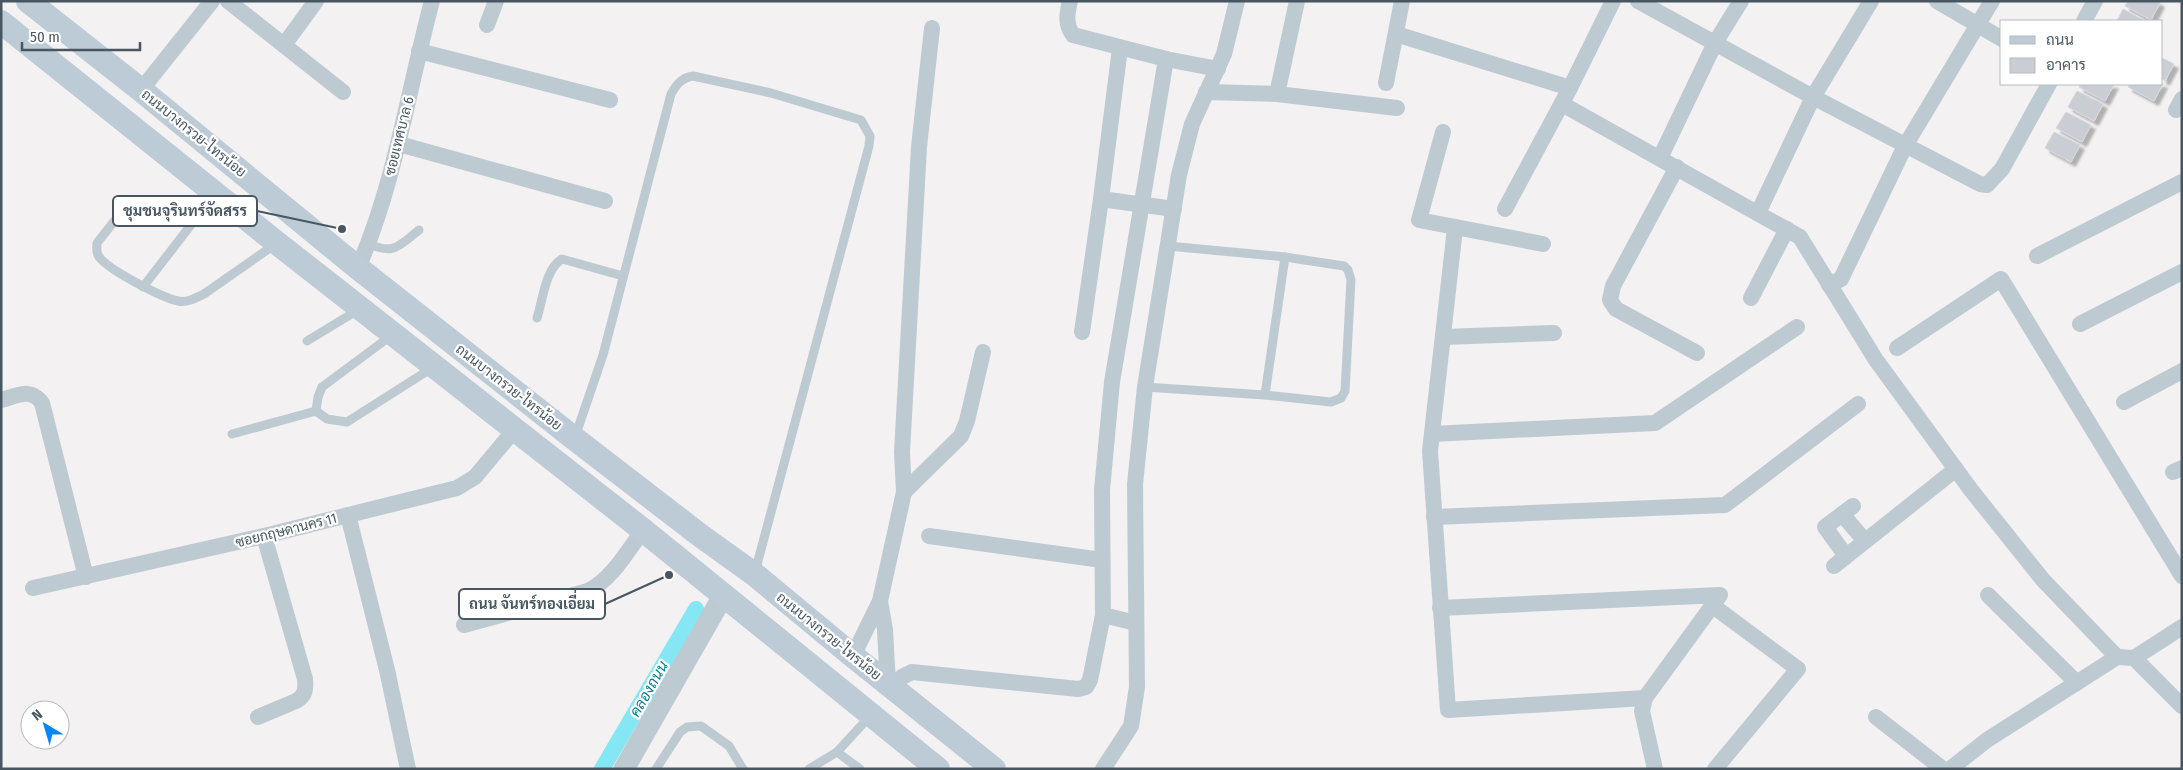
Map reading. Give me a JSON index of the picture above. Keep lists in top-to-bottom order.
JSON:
{
  "streets": {
    "main road": ["ถนนบางกรวย-ไทรน้อย"],
    "street": ["ซอยเทศบาล 6", "ซอยกฤษดานคร 11"]
  },
  "crossings": [
    ["ถนนบางกรวย-ไทรน้อย", "ซอยเทศบาล 6"]
  ],
  "water": ["คลองถนน"],
  "places": ["ชุมชนจุรินทร์จัดสรร", "ถนน จันทร์ทองเอี่ยม"],
  "legend": ["ถนน", "อาคาร"],
  "scale_bar": "50 m",
  "north": "top left"
}
